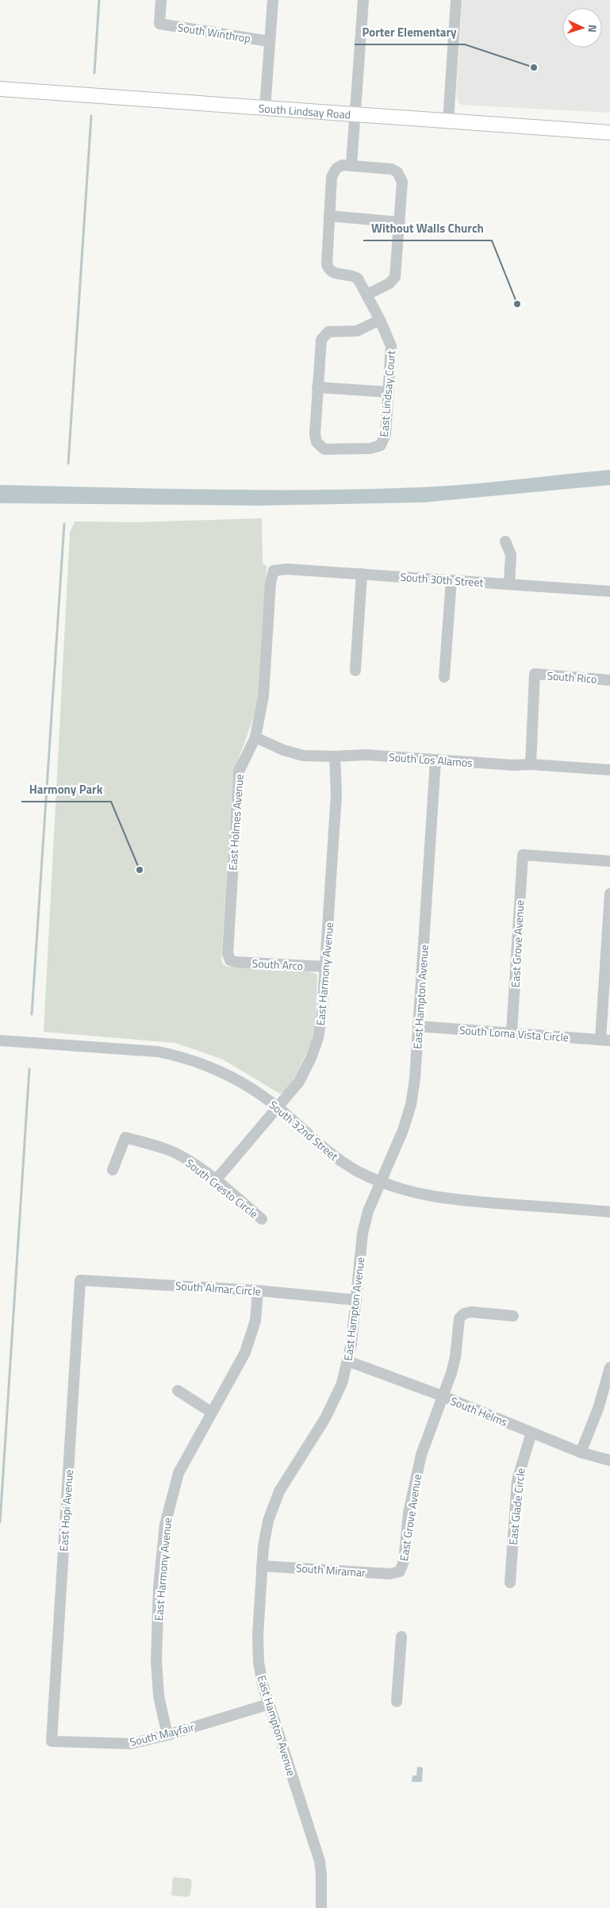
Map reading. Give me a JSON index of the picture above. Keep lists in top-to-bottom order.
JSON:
{
  "streets": {
    "main road": ["South Lindsay Road"],
    "street": [
      "South Winthrop",
      "East Lindsay Court",
      "South 30th Street",
      "South Rico",
      "South Los Alamos",
      "East Holmes Avenue",
      "East Grove Avenue",
      "South Arco",
      "East Harmony Avenue",
      "East Hampton Avenue",
      "South Loma Vista Circle",
      "South 32nd Street",
      "South Cresto Circle",
      "South Almar Circle",
      "South Helms",
      "East Glade Circle",
      "East Hopi Avenue",
      "South Miramar",
      "South Mayfair"
    ]
  },
  "crossings": [
    ["South 30th Street", "East Holmes Avenue"],
    ["South Rico", "South Los Alamos"],
    ["South Los Alamos", "East Holmes Avenue"],
    ["South Los Alamos", "East Harmony Avenue"],
    ["South Los Alamos", "East Hampton Avenue"],
    ["East Holmes Avenue", "South Arco"],
    ["East Grove Avenue", "South Loma Vista Circle"],
    ["East Grove Avenue", "South Helms"],
    ["East Grove Avenue", "South Miramar"],
    ["South Arco", "East Harmony Avenue"],
    ["East Harmony Avenue", "South 32nd Street"],
    ["East Harmony Avenue", "South Cresto Circle"],
    ["East Harmony Avenue", "South Almar Circle"],
    ["East Harmony Avenue", "South Mayfair"],
    ["East Hampton Avenue", "South Loma Vista Circle"],
    ["East Hampton Avenue", "South 32nd Street"],
    ["East Hampton Avenue", "South Almar Circle"],
    ["East Hampton Avenue", "South Helms"],
    ["East Hampton Avenue", "South Miramar"],
    ["East Hampton Avenue", "South Mayfair"],
    ["South Almar Circle", "East Hopi Avenue"],
    ["South Helms", "East Glade Circle"],
    ["East Hopi Avenue", "South Mayfair"]
  ],
  "places": ["Porter Elementary", "Without Walls Church", "Harmony Park"],
  "north": "right"
}
